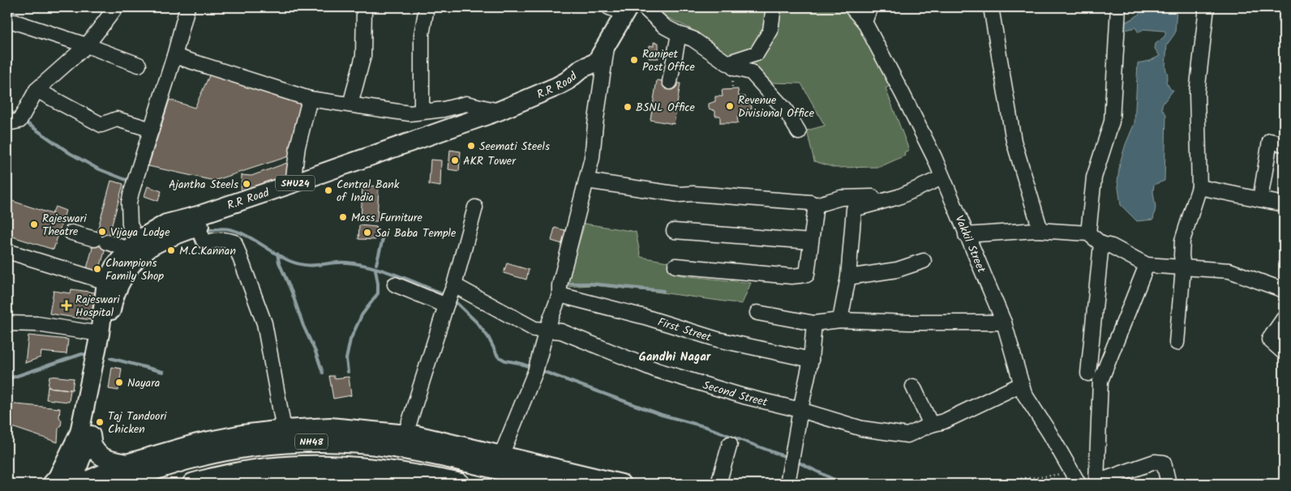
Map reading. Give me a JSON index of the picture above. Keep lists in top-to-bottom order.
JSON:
{
  "streets": {
    "highway": ["NH48"],
    "main road": ["R.R Road", "SHU24"],
    "street": ["Vakkil Street", "First Street", "Second Street"]
  },
  "crossings": [
    ["R.R Road", "SHU24"],
    ["Vakkil Street", "Second Street"]
  ],
  "districts": ["Gandhi Nagar"],
  "places": {
    "other": [
      "Ranipet Post Office",
      "Revenue Divisional Office",
      "BSNL Office",
      "Seemati Steels",
      "AKR Tower",
      "Ajantha Steels",
      "Central Bank of India",
      "Mass Furniture",
      "Rajeswari Theatre",
      "Vijaya Lodge",
      "Sai Baba Temple",
      "M.C.Kannan",
      "Champions Family Shop",
      "Nayara",
      "Taj Tandoori Chicken"
    ],
    "health": ["Rajeswari Hospital"]
  }
}
